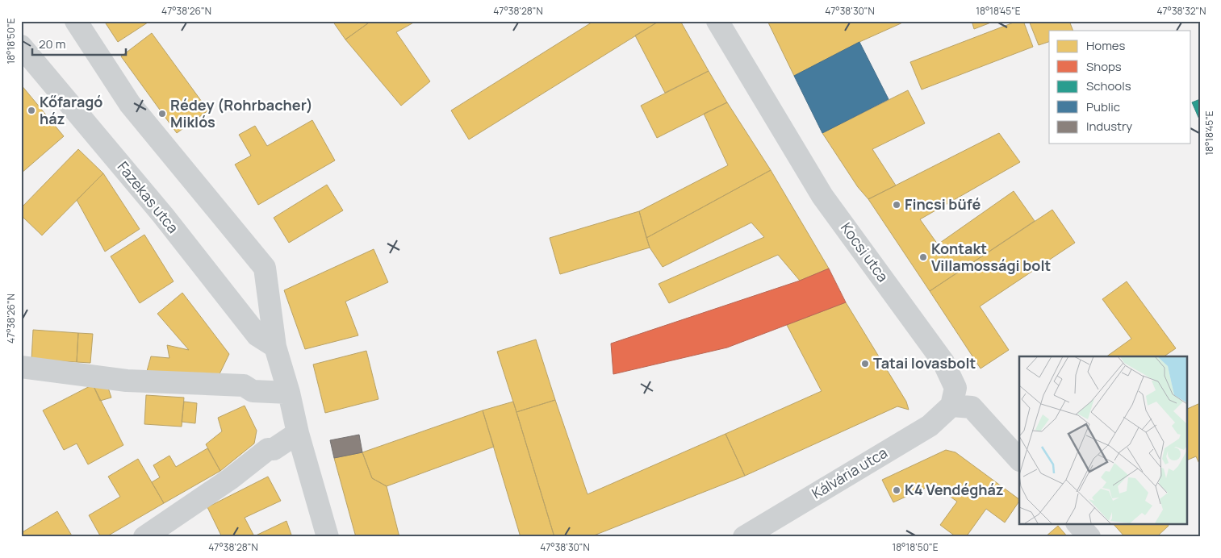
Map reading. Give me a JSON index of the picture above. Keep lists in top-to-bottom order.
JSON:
{
  "streets": {
    "street": ["Fazekas utca", "Kocsi utca", "Kálvária utca"]
  },
  "crossings": [
    ["Kocsi utca", "Kálvária utca"]
  ],
  "places": [
    "Kőfaragó ház",
    "Rédey (Rohrbacher) Miklós",
    "Fincsi büfé",
    "Kontakt Villamossági bolt",
    "Tatai lovasbolt",
    "K4 Vendégház"
  ],
  "legend": [
    "Homes",
    "Shops",
    "Schools",
    "Public",
    "Industry"
  ],
  "scale_bar": "20 m",
  "coordinates": [
    "47°38'26\"N",
    "47°38'28\"N",
    "47°38'30\"N",
    "18°18'45\"E",
    "47°38'32\"N",
    "18°18'50\"E"
  ]
}
